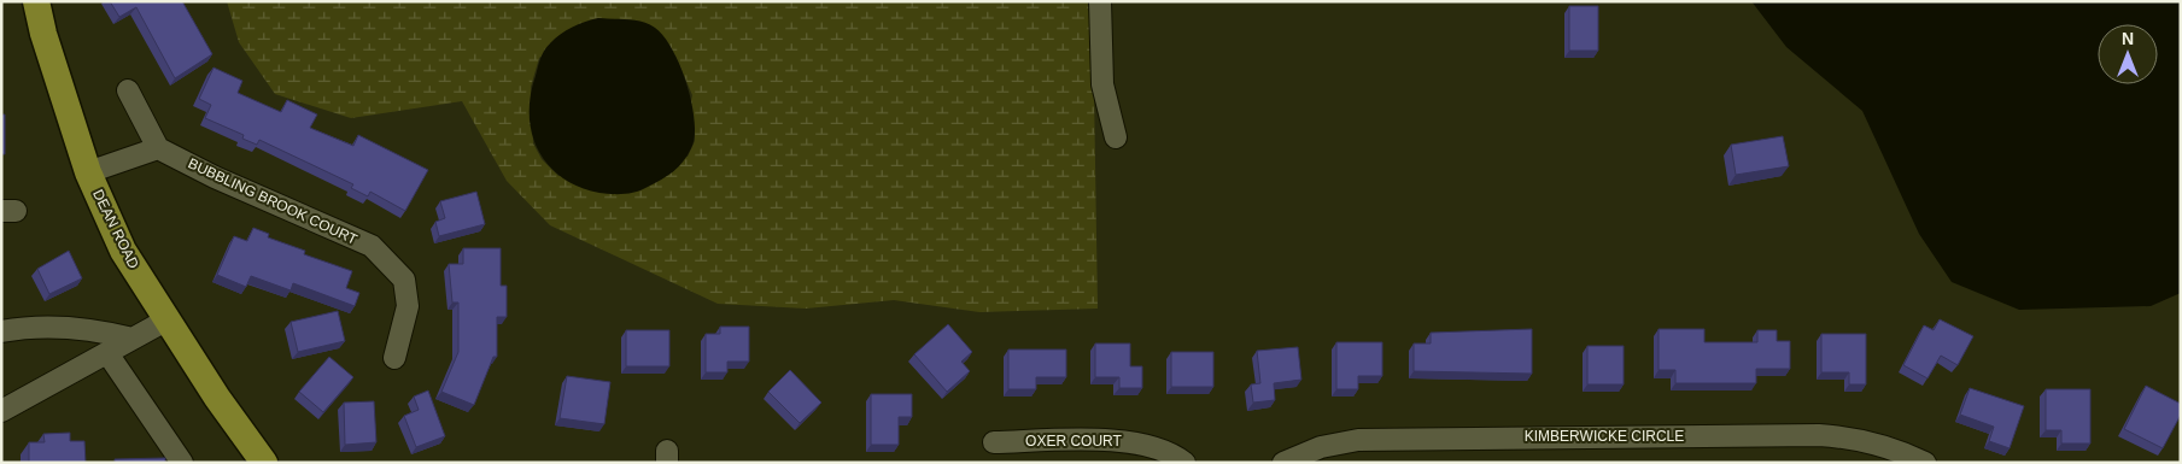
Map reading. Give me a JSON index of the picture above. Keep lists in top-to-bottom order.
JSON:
{
  "streets": {
    "main road": ["DEAN ROAD"],
    "street": ["BUBBLING BROOK COURT", "KIMBERWICKE CIRCLE", "OXER COURT"]
  },
  "north": "top"
}
